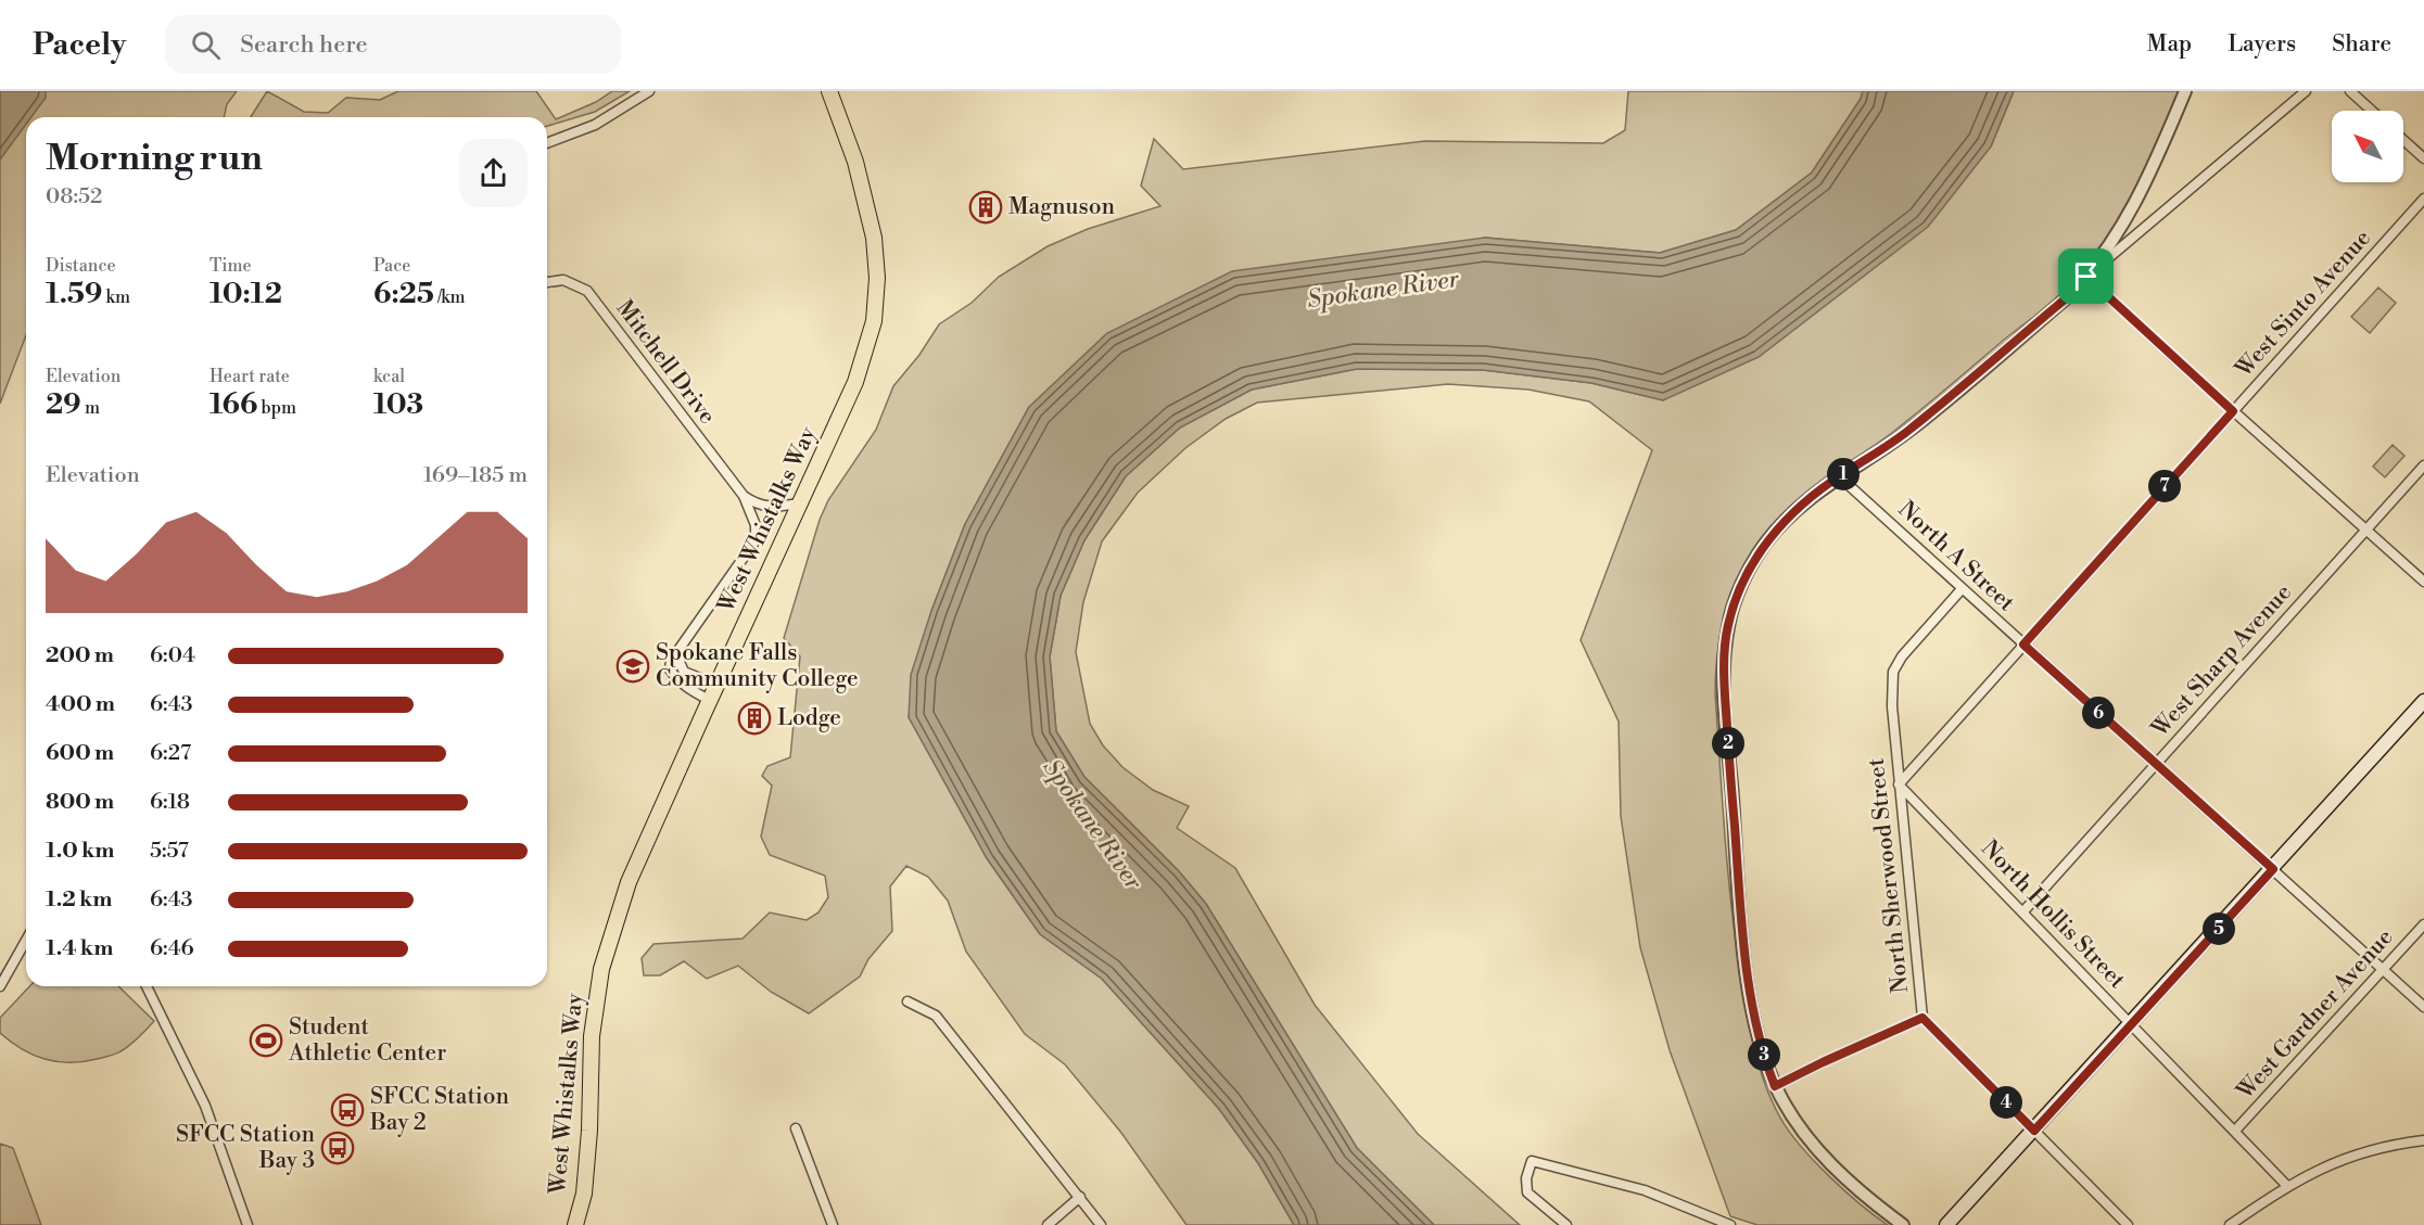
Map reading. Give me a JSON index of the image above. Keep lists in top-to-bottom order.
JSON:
{
  "streets": {
    "main road": ["West Whistalks Way"],
    "street": [
      "West Sinto Avenue",
      "Mitchell Drive",
      "North A Street",
      "West Sharp Avenue",
      "North Sherwood Street",
      "North Hollis Street",
      "West Gardner Avenue"
    ]
  },
  "crossings": [
    ["West Sinto Avenue", "North A Street"],
    ["West Sinto Avenue", "North Sherwood Street"],
    ["West Sinto Avenue", "North Hollis Street"],
    ["North A Street", "West Sharp Avenue"],
    ["North A Street", "North Sherwood Street"],
    ["North A Street", "West Gardner Avenue"],
    ["West Sharp Avenue", "North Hollis Street"],
    ["North Sherwood Street", "North Hollis Street"],
    ["North Hollis Street", "West Gardner Avenue"]
  ],
  "water": ["Spokane River"],
  "places": {
    "building": ["Magnuson", "Lodge"],
    "school or university": ["Spokane Falls Community College"],
    "sports": ["Student Athletic Center"],
    "bus stop": ["SFCC Station Bay 2", "SFCC Station Bay 3"]
  },
  "north": "top left",
  "page": {
    "header": "Pacely",
    "search": "Search here",
    "nav": ["Map", "Layers", "Share"],
    "heading": ["Morning run", "08:52"],
    "stats": [
      ["Distance", "1.59 km"],
      ["Time", "10:12"],
      ["Pace", "6:25 /km"],
      ["Elevation", "29 m"],
      ["Heart rate", "166 bpm"],
      ["kcal", "103"]
    ],
    "chart": ["Elevation", "169–185 m"],
    "pins": [
      "1",
      "7",
      "6",
      "2",
      "5",
      "3",
      "4"
    ],
    "list": [
      {
        "name": "200 m",
        "note": "6:04"
      },
      {
        "name": "400 m",
        "note": "6:43"
      },
      {
        "name": "600 m",
        "note": "6:27"
      },
      {
        "name": "800 m",
        "note": "6:18"
      },
      {
        "name": "1.0 km",
        "note": "5:57"
      },
      {
        "name": "1.2 km",
        "note": "6:43"
      },
      {
        "name": "1.4 km",
        "note": "6:46"
      }
    ]
  }
}
